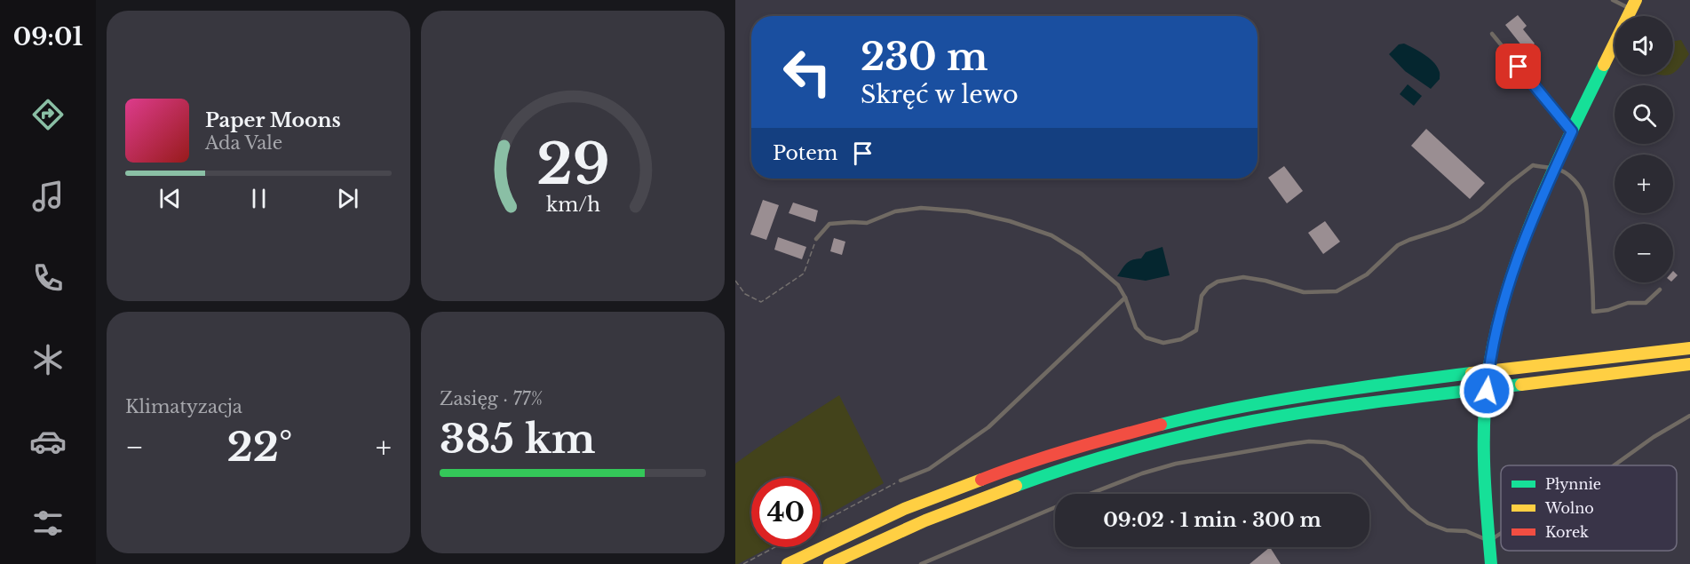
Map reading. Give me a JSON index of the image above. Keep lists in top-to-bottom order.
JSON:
{
  "legend": ["Płynnie", "Wolno", "Korek"],
  "page": {
    "tabs": "09:01",
    "map_buttons": ["+", "−"],
    "turn": ["230 m", "Skręć w lewo"],
    "song": ["Paper Moons", "Ada Vale"],
    "then": "Potem",
    "tile": [
      "Klimatyzacja",
      ["Zasięg · 77%", "385 km"]
    ],
    "heat": ["−", "22°", "+"],
    "limit": "40",
    "trip": "09:02 · 1 min · 300 m",
    "gauge": ["29", "km/h"]
  }
}
